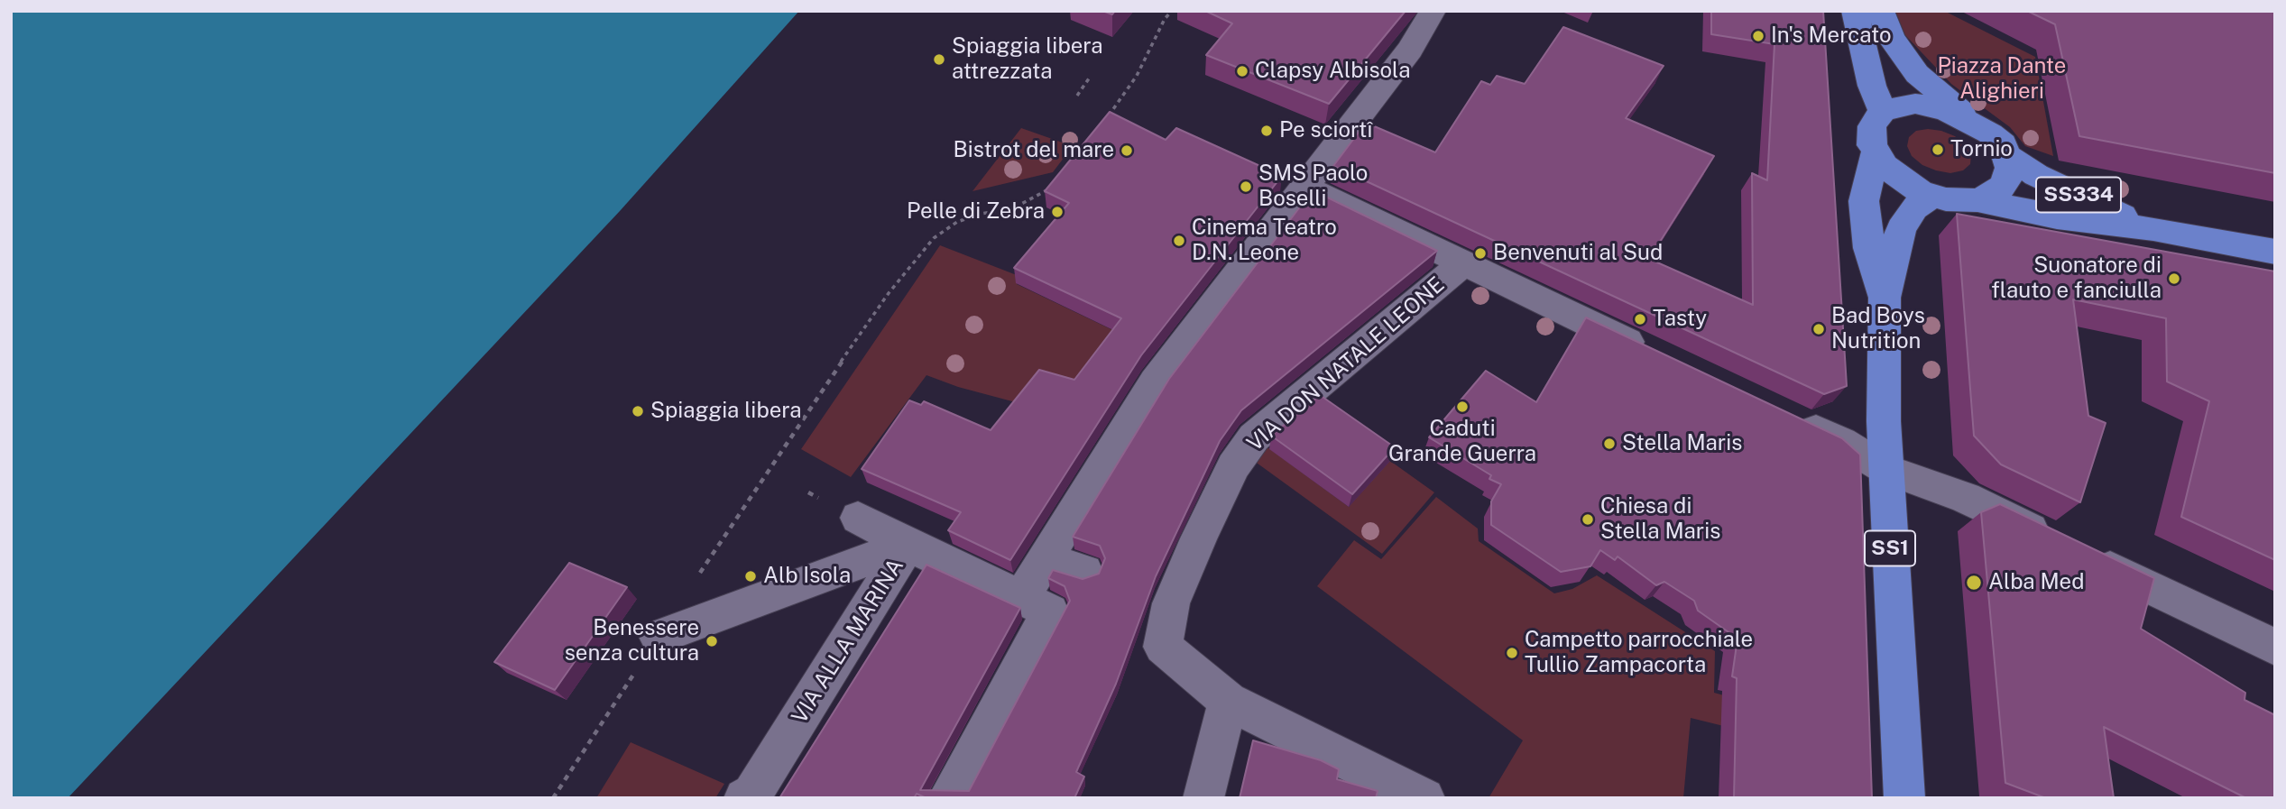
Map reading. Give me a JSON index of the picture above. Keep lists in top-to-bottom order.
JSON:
{
  "streets": {
    "main road": ["SS334", "SS1"],
    "street": ["VIA DON NATALE LEONE", "VIA ALLA MARINA"]
  },
  "crossings": [
    ["SS334", "SS1"]
  ],
  "parks": ["Piazza Dante Alighieri"],
  "places": [
    "In's Mercato",
    "Spiaggia libera attrezzata",
    "Clapsy Albisola",
    "Pe sciortî",
    "Tornio",
    "Bistrot del mare",
    "SMS Paolo Boselli",
    "Pelle di Zebra",
    "Cinema Teatro D.N. Leone",
    "Benvenuti al Sud",
    "Suonatore di flauto e fanciulla",
    "Tasty",
    "Bad Boys Nutrition",
    "Caduti Grande Guerra",
    "Spiaggia libera",
    "Stella Maris",
    "Chiesa di Stella Maris",
    "Alb Isola",
    "Alba Med",
    "Benessere senza cultura",
    "Campetto parrocchiale Tullio Zampacorta"
  ]
}
